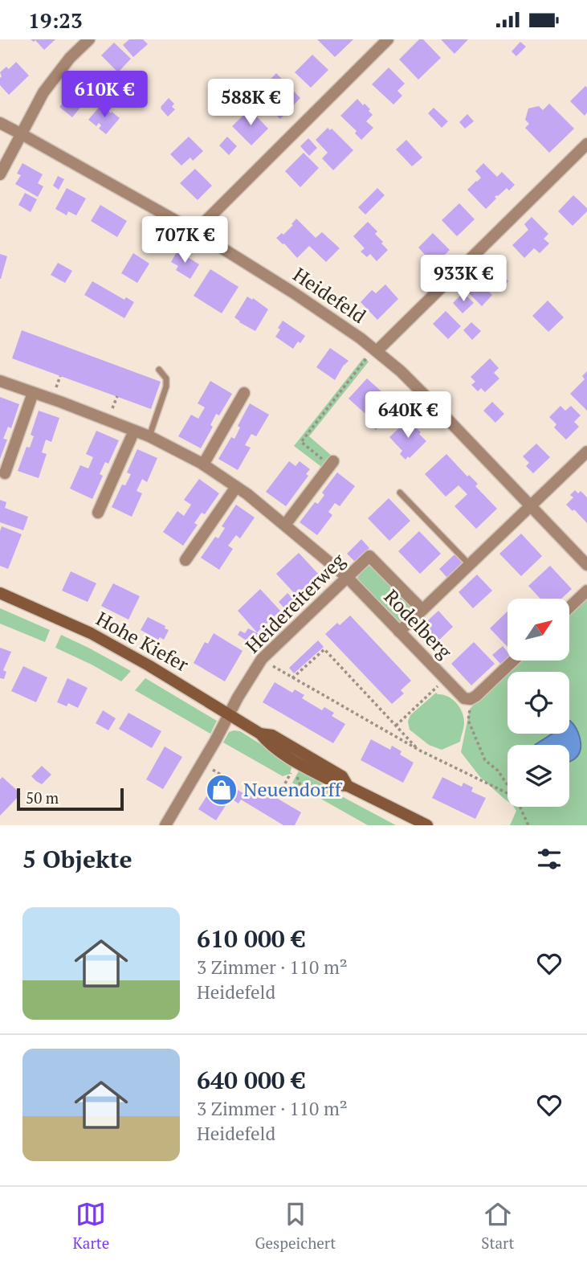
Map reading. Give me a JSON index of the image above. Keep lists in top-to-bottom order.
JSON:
{
  "streets": {
    "street": [
      "Heidefeld",
      "Heidereiterweg",
      "Rodelberg",
      "Hohe Kiefer"
    ]
  },
  "crossings": [
    ["Heidereiterweg", "Rodelberg"],
    ["Heidereiterweg", "Hohe Kiefer"]
  ],
  "places": {
    "shop": ["Neuendorff"]
  },
  "scale_bar": "50 m",
  "north": "top right",
  "page": {
    "status": "19:23",
    "price": [
      "610K €",
      "588K €",
      "707K €",
      "933K €",
      "640K €"
    ],
    "scale": "50 m",
    "heading": "5 Objekte",
    "list": [
      {
        "name": "610 000 €",
        "note": "3 Zimmer · 110 m² · Heidefeld"
      },
      {
        "name": "640 000 €",
        "note": "3 Zimmer · 110 m² · Heidefeld"
      }
    ],
    "tabs": ["Karte", "Gespeichert", "Start"]
  }
}
